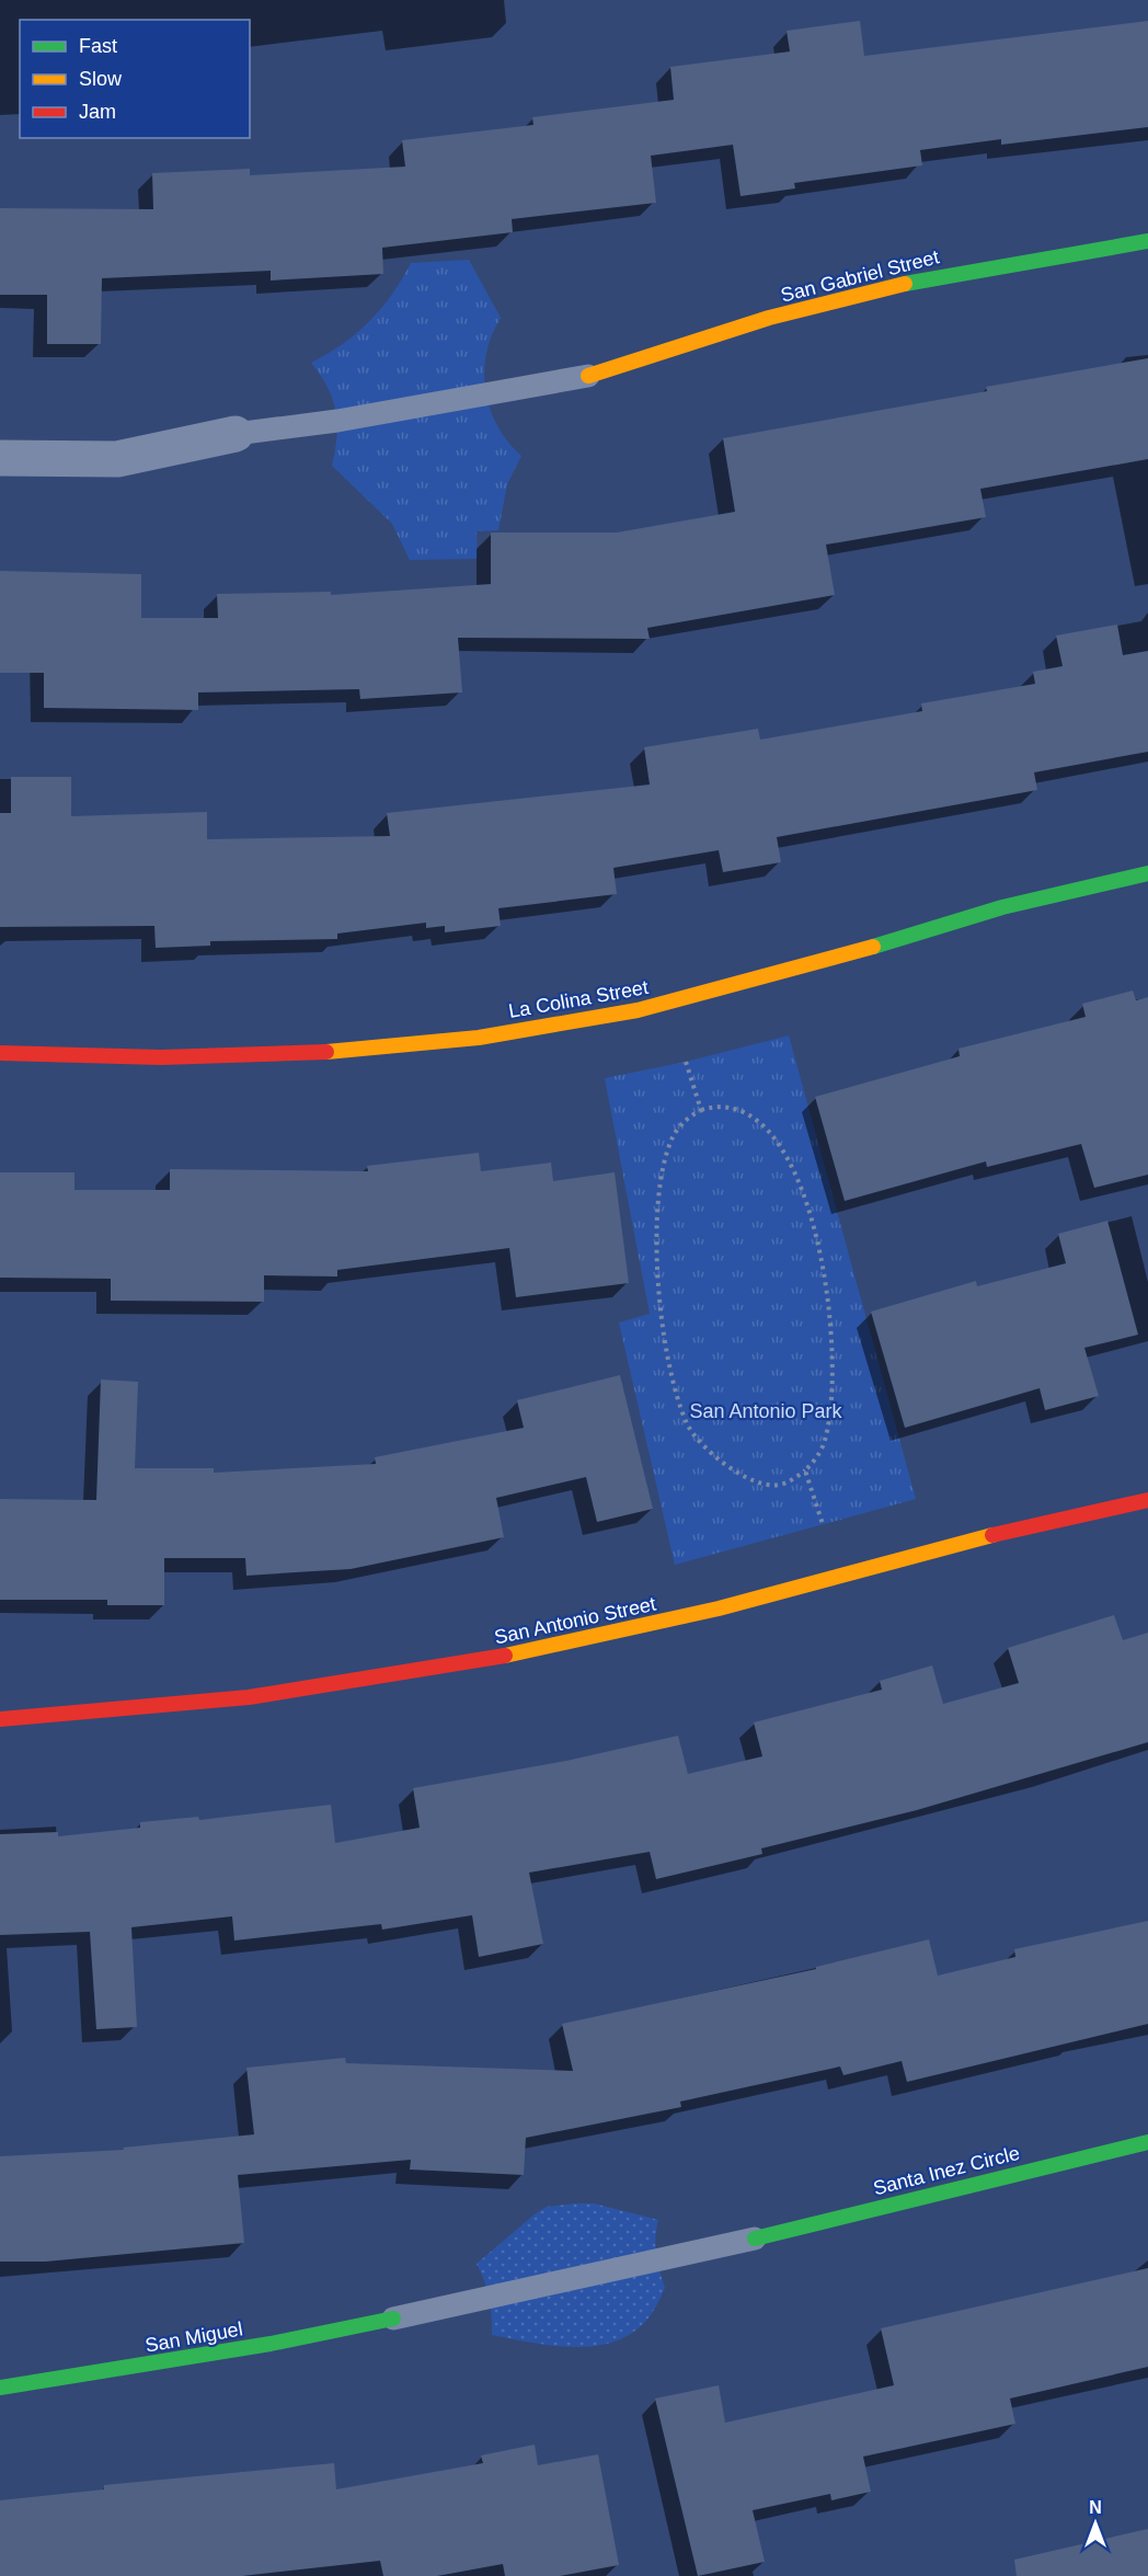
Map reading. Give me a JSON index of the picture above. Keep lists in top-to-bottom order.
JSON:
{
  "streets": {
    "street": [
      "San Gabriel Street",
      "La Colina Street",
      "San Antonio Street",
      "Santa Inez Circle",
      "San Miguel"
    ]
  },
  "parks": ["San Antonio Park"],
  "legend": ["Fast", "Slow", "Jam"],
  "north": "top"
}
